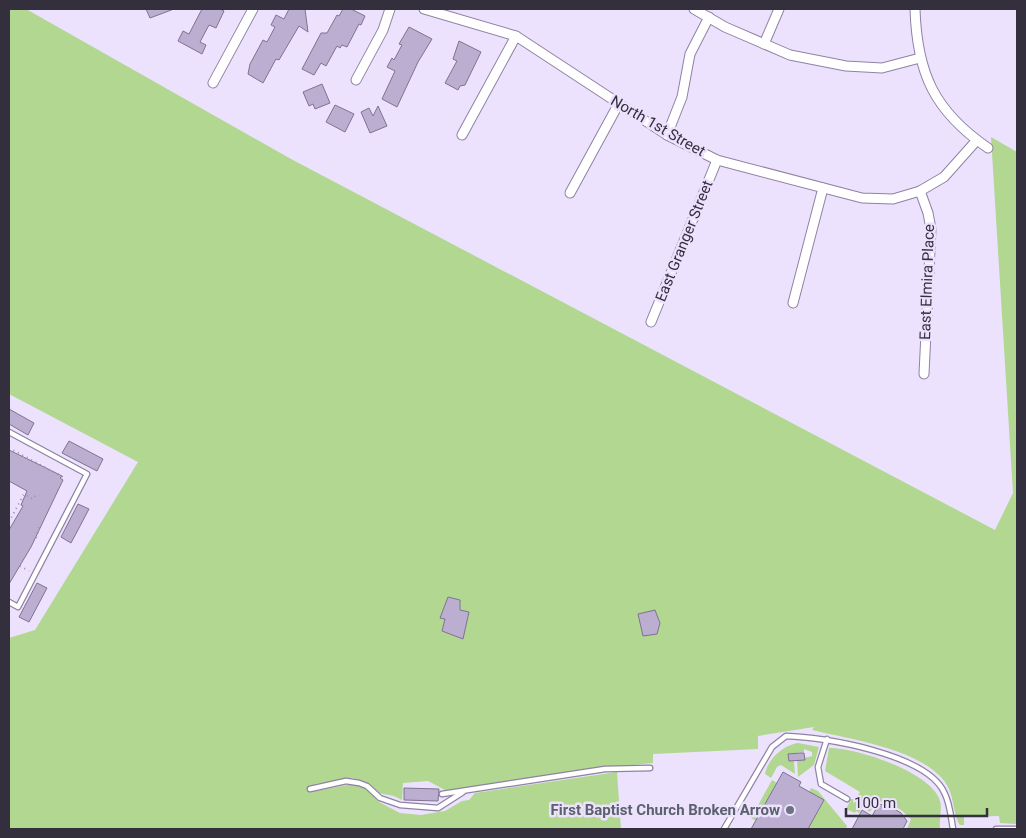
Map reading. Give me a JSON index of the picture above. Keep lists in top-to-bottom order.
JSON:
{
  "streets": {
    "street": ["North 1st Street", "East Granger Street", "East Elmira Place"]
  },
  "crossings": [
    ["North 1st Street", "East Granger Street"],
    ["North 1st Street", "East Elmira Place"]
  ],
  "places": ["First Baptist Church Broken Arrow"],
  "scale_bar": "100 m"
}
